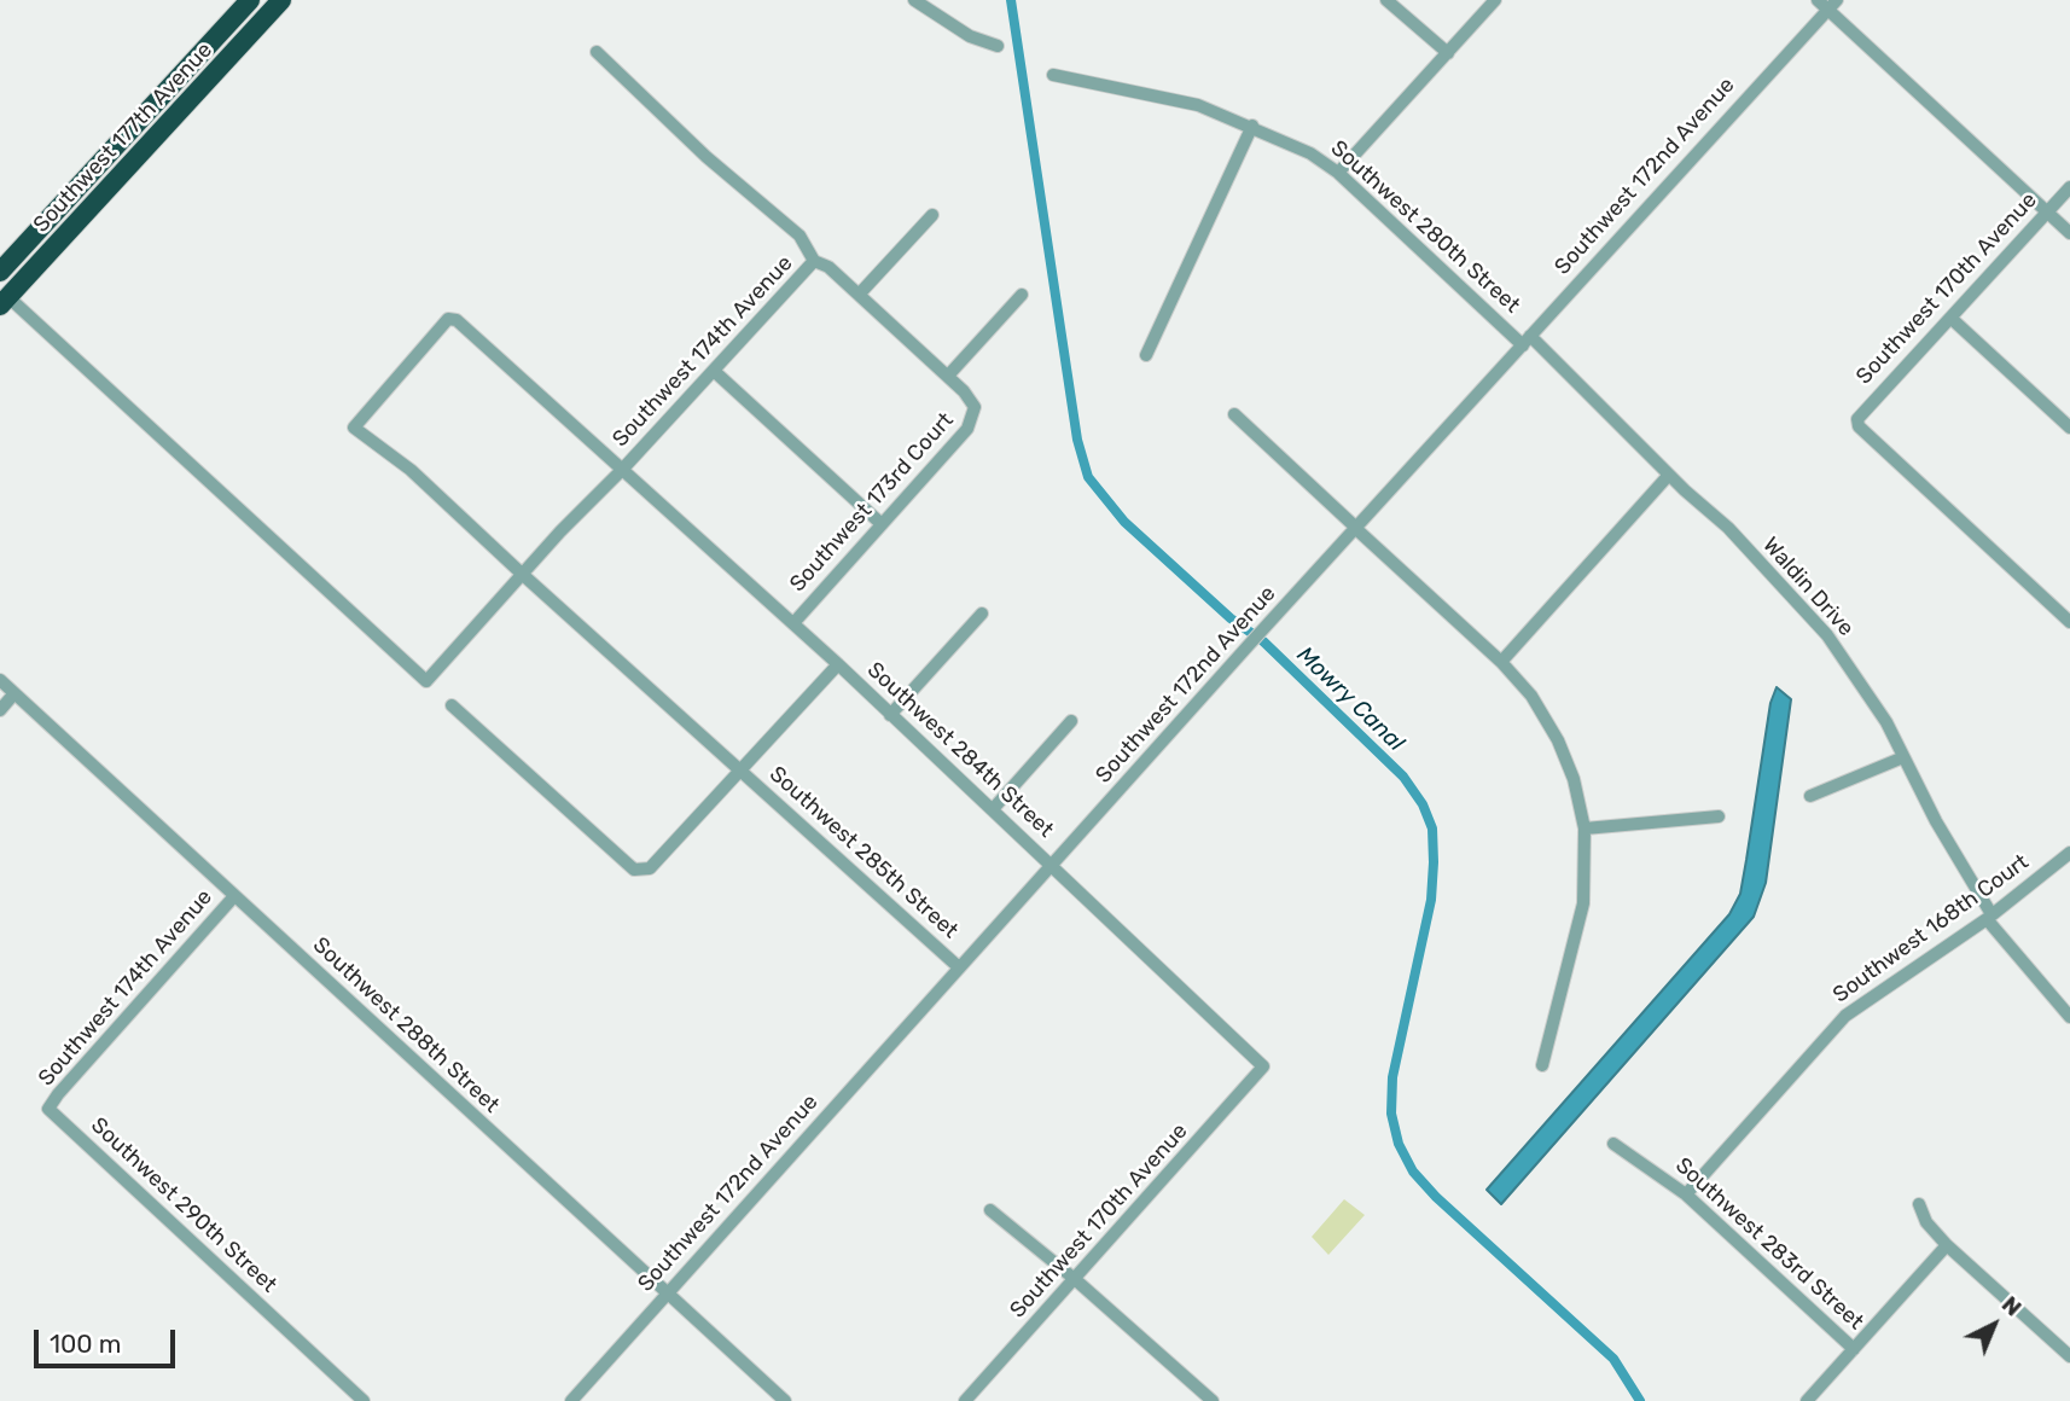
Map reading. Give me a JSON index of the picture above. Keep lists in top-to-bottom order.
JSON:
{
  "streets": {
    "highway": ["Southwest 177th Avenue"],
    "street": [
      "Southwest 172nd Avenue",
      "Southwest 280th Street",
      "Southwest 170th Avenue",
      "Southwest 174th Avenue",
      "Southwest 173rd Court",
      "Waldin Drive",
      "Southwest 284th Street",
      "Southwest 285th Street",
      "Southwest 168th Court",
      "Southwest 288th Street",
      "Southwest 290th Street",
      "Southwest 283rd Street"
    ]
  },
  "crossings": [
    ["Southwest 177th Avenue", "Southwest 174th Avenue"],
    ["Southwest 172nd Avenue", "Southwest 280th Street"],
    ["Southwest 172nd Avenue", "Waldin Drive"],
    ["Southwest 172nd Avenue", "Southwest 284th Street"],
    ["Southwest 172nd Avenue", "Southwest 285th Street"],
    ["Southwest 172nd Avenue", "Southwest 288th Street"],
    ["Southwest 280th Street", "Waldin Drive"],
    ["Southwest 170th Avenue", "Southwest 284th Street"],
    ["Southwest 174th Avenue", "Southwest 284th Street"],
    ["Southwest 174th Avenue", "Southwest 285th Street"],
    ["Southwest 174th Avenue", "Southwest 288th Street"],
    ["Southwest 174th Avenue", "Southwest 290th Street"],
    ["Southwest 173rd Court", "Southwest 284th Street"],
    ["Waldin Drive", "Southwest 168th Court"],
    ["Southwest 284th Street", "Southwest 285th Street"],
    ["Southwest 168th Court", "Southwest 283rd Street"]
  ],
  "water": ["Mowry Canal"],
  "scale_bar": "100 m",
  "north": "top right"
}
